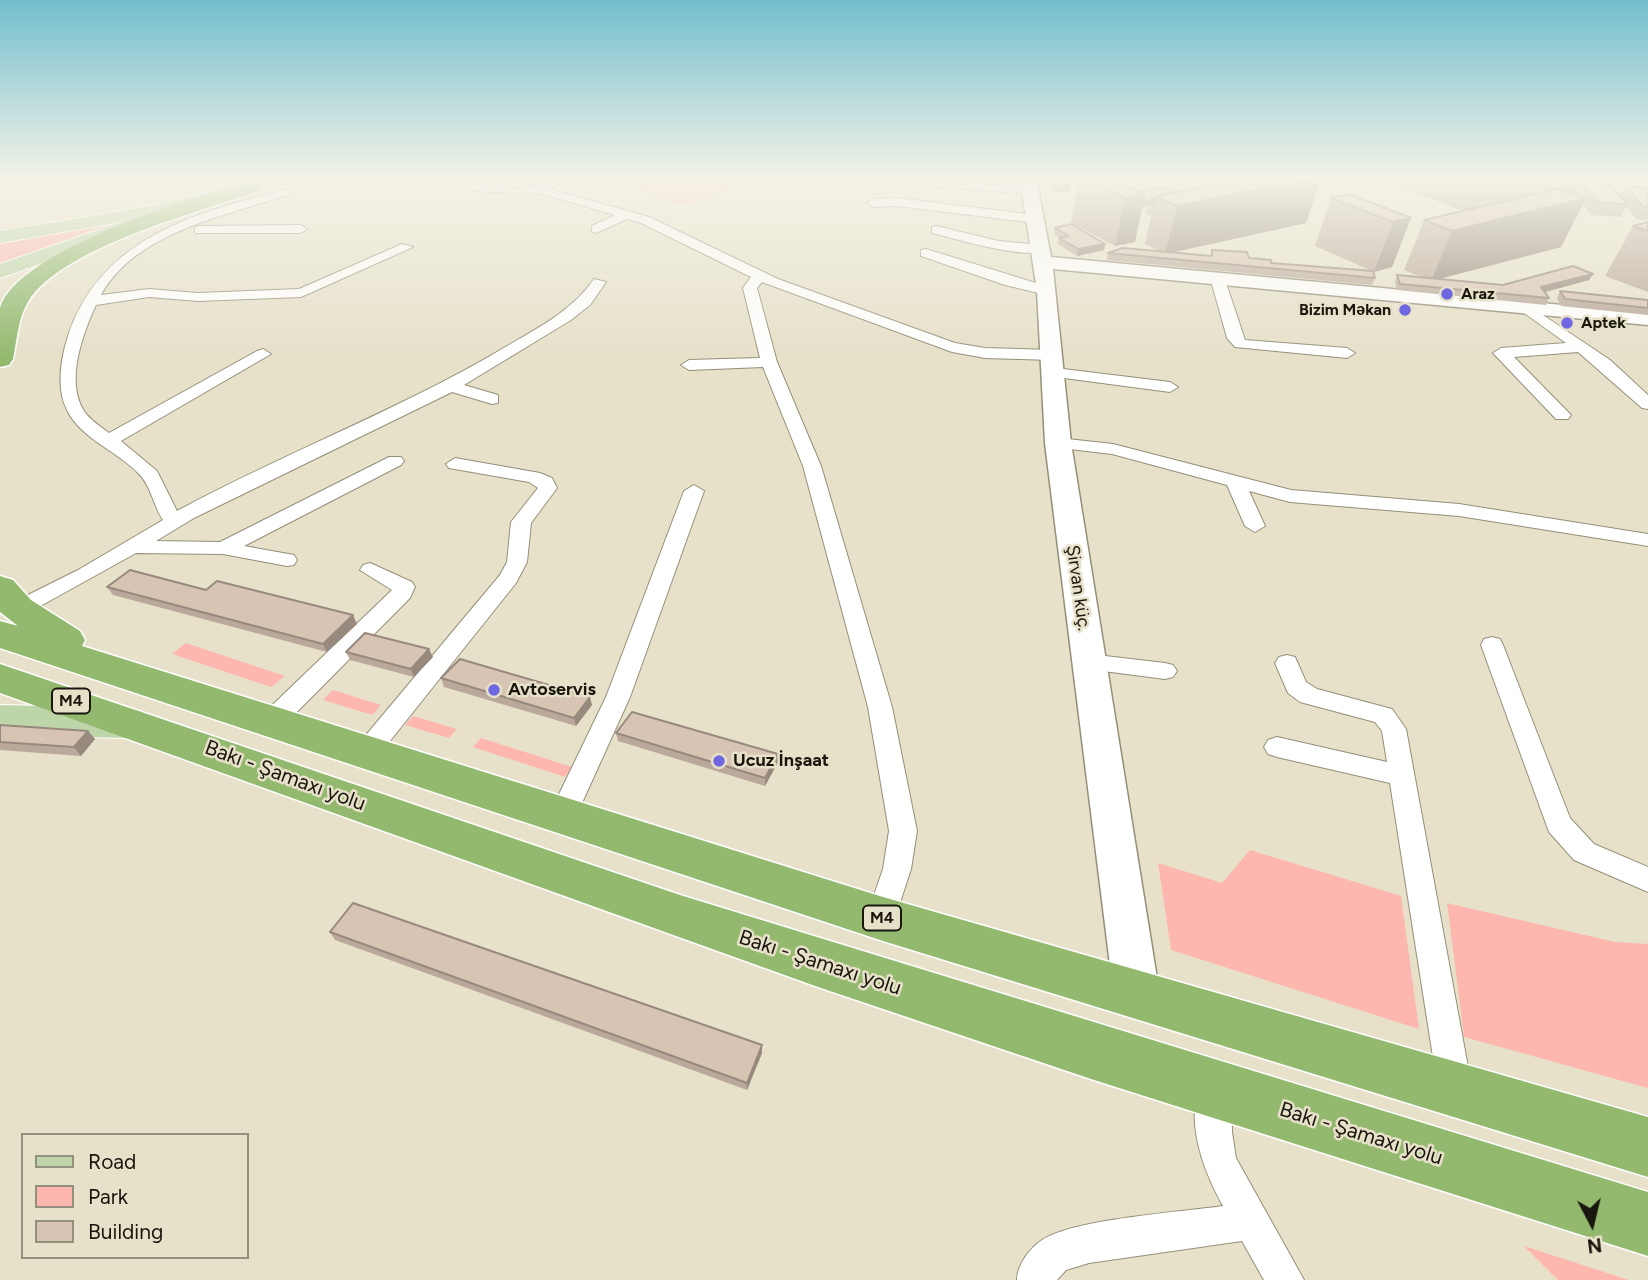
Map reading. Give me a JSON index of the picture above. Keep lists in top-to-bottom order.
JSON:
{
  "streets": {
    "highway": ["M4", "Bakı - Şamaxı yolu"],
    "street": ["Şirvan küç."]
  },
  "crossings": [
    ["Şirvan küç.", "M4"]
  ],
  "places": [
    "Araz",
    "Bizim Məkan",
    "Aptek",
    "Avtoservis",
    "Ucuz İnşaat"
  ],
  "legend": ["Road", "Park", "Building"],
  "north": "bottom"
}
